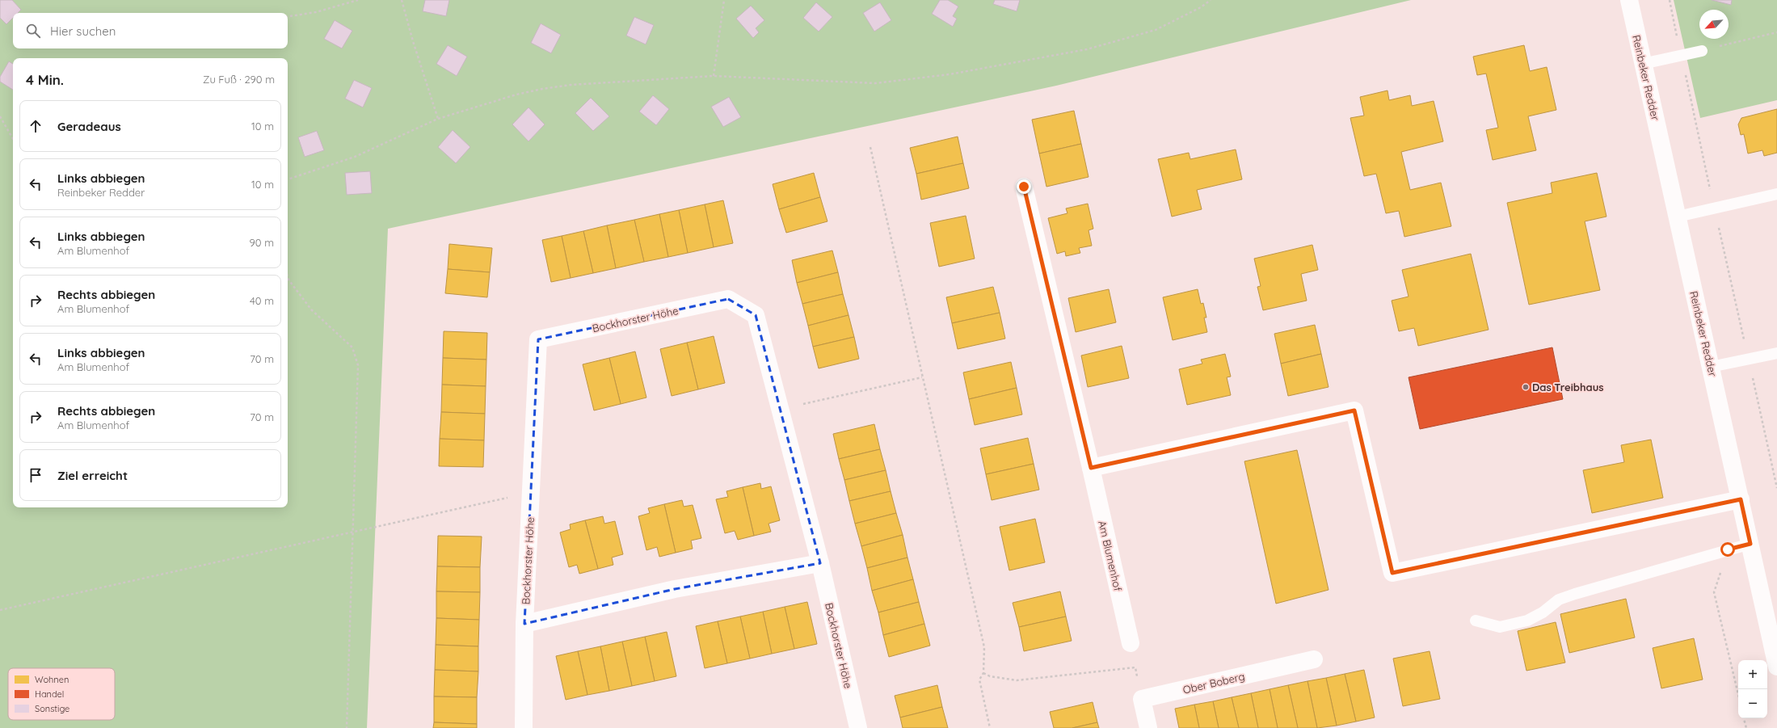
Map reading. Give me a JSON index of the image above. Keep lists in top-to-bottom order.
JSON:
{
  "streets": {
    "street": [
      "Reinbeker Redder",
      "Bockhorster Höhe",
      "Am Blumenhof",
      "Ober Boberg"
    ]
  },
  "places": ["Das Treibhaus"],
  "legend": ["Wohnen", "Handel", "Sonstige"],
  "north": "bottom left",
  "page": {
    "search": "Hier suchen",
    "heading": ["4 Min.", "Zu Fuß · 290 m"],
    "list": [
      ["Geradeaus", "10 m"],
      ["Links abbiegen", "Reinbeker Redder", "10 m"],
      ["Links abbiegen", "Am Blumenhof", "90 m"],
      ["Rechts abbiegen", "Am Blumenhof", "40 m"],
      ["Links abbiegen", "Am Blumenhof", "70 m"],
      ["Rechts abbiegen", "Am Blumenhof", "70 m"],
      "Ziel erreicht"
    ],
    "map_buttons": ["+", "−"]
  }
}
